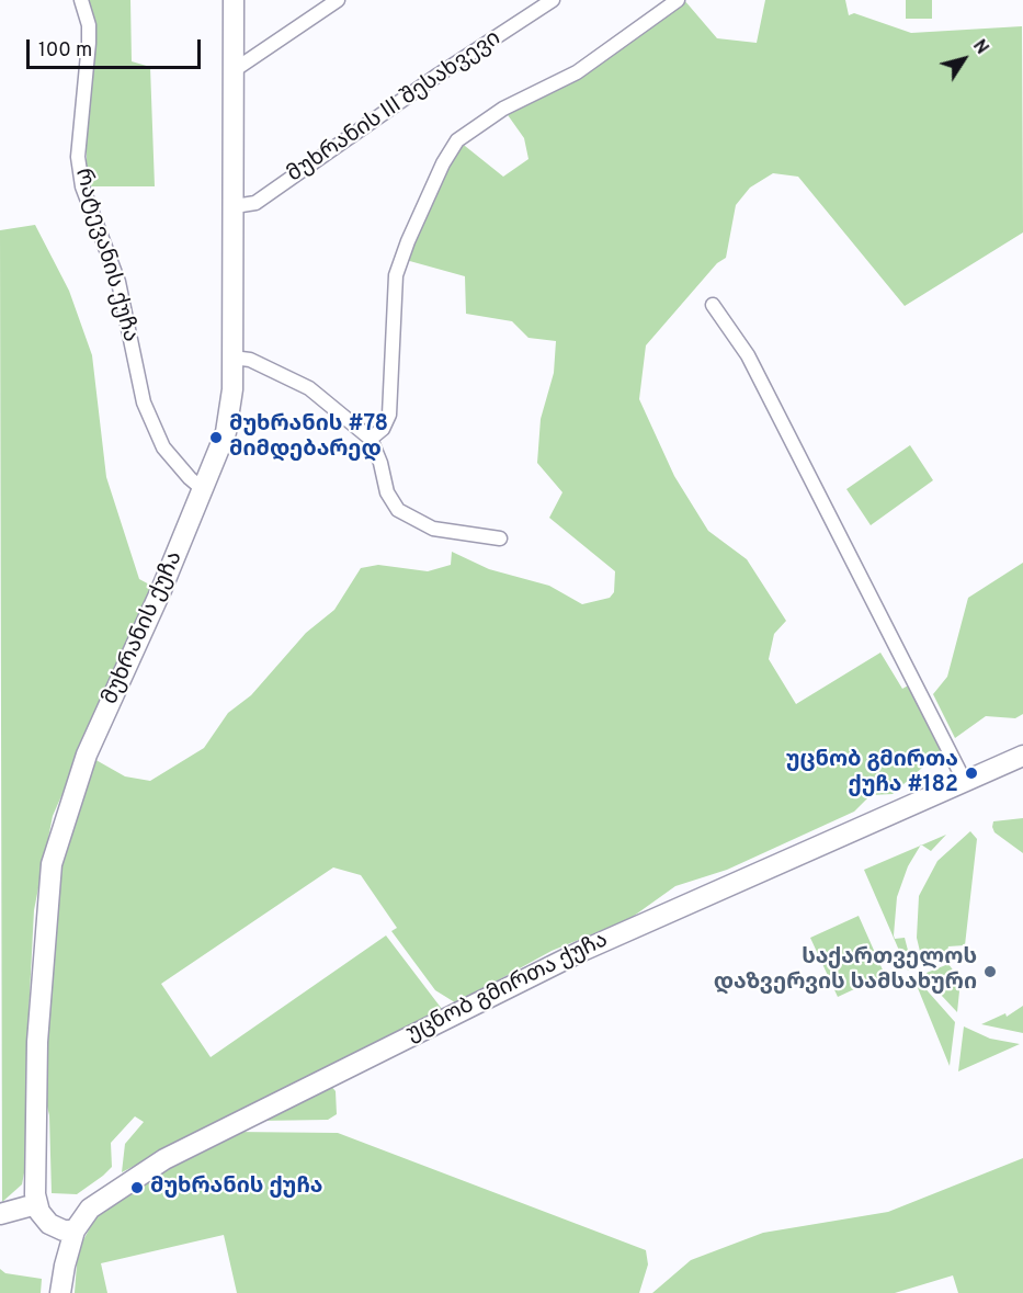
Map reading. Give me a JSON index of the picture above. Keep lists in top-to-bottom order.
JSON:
{
  "streets": {
    "street": [
      "მუხრანის III შესახვევი",
      "რატევანის ქუჩა",
      "მუხრანის ქუჩა",
      "უცნობ გმირთა ქუჩა"
    ]
  },
  "crossings": [
    ["მუხრანის III შესახვევი", "მუხრანის ქუჩა"],
    ["რატევანის ქუჩა", "მუხრანის ქუჩა"]
  ],
  "places": [
    "მუხრანის #78 მიმდებარედ",
    "უცნობ გმირთა ქუჩა #182",
    "საქართველოს დაზვერვის სამსახური",
    "მუხრანის ქუჩა"
  ],
  "scale_bar": "100 m",
  "north": "top right"
}
